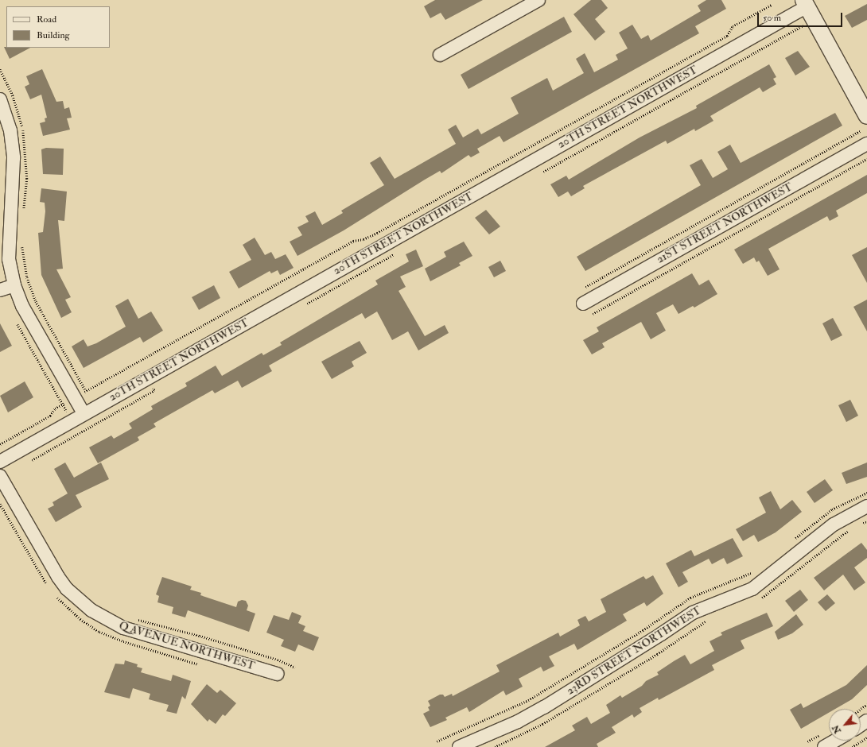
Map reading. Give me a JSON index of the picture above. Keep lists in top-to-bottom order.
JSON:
{
  "streets": {
    "street": [
      "20TH STREET NORTHWEST",
      "21ST STREET NORTHWEST",
      "Q AVENUE NORTHWEST",
      "23RD STREET NORTHWEST"
    ]
  },
  "legend": ["Road", "Building"],
  "scale_bar": "50 m",
  "north": "bottom left"
}
